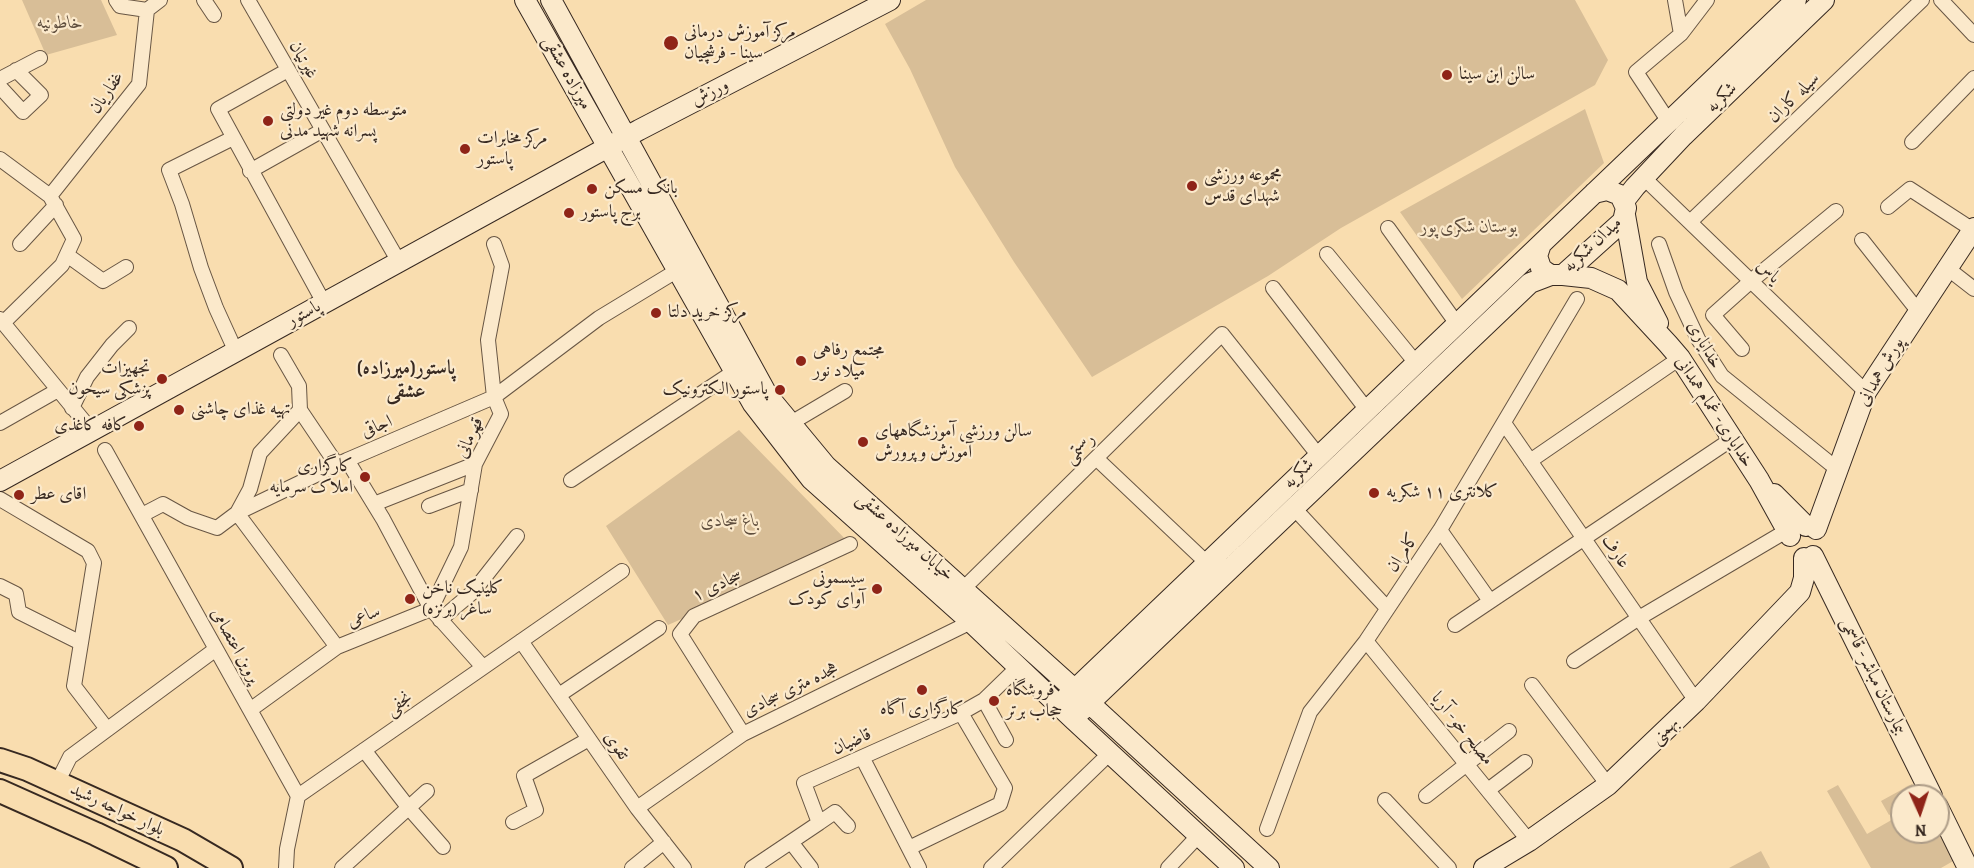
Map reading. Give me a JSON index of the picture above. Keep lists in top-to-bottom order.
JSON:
{
  "streets": {
    "main road": [
      "میرزاده عشقی",
      "ورزش",
      "شکریه",
      "میدان شکریه",
      "پاستور",
      "خدایاری",
      "پورش همدانی",
      "خدایاری- غمام همدانی",
      "خیابان میرزاده عشقی",
      "بیمارستان مباشر- قاسمی",
      "بهمنی",
      "بلوار خواجه رشید"
    ],
    "street": [
      "غیرتیان",
      "غفاریان",
      "سیله کاران",
      "یاس",
      "اجاقی",
      "قهرمانی",
      "رستمی",
      "عارف",
      "کامران",
      "سجادی ۱",
      "ساعی",
      "پروین اعتصامی",
      "هجده متری سجادی",
      "نجفی",
      "مصلح خو- آریا",
      "قاضیان",
      "تقوی"
    ]
  },
  "crossings": [
    ["غیرتیان", "پاستور"],
    ["میرزاده عشقی", "ورزش"],
    ["میرزاده عشقی", "پاستور"],
    ["میرزاده عشقی", "خیابان میرزاده عشقی"],
    ["ورزش", "پاستور"],
    ["ورزش", "خیابان میرزاده عشقی"],
    ["شکریه", "میدان شکریه"],
    ["شکریه", "یاس"],
    ["شکریه", "خدایاری"],
    ["شکریه", "رستمی"],
    ["شکریه", "خیابان میرزاده عشقی"],
    ["سیله کاران", "یاس"],
    ["میدان شکریه", "خدایاری"],
    ["یاس", "پورش همدانی"],
    ["پاستور", "خیابان میرزاده عشقی"],
    ["خدایاری", "پورش همدانی"],
    ["خدایاری", "خدایاری- غمام همدانی"],
    ["پورش همدانی", "خدایاری- غمام همدانی"],
    ["پورش همدانی", "بیمارستان مباشر- قاسمی"],
    ["پورش همدانی", "بهمنی"],
    ["خدایاری- غمام همدانی", "بیمارستان مباشر- قاسمی"],
    ["اجاقی", "قهرمانی"],
    ["اجاقی", "خیابان میرزاده عشقی"],
    ["اجاقی", "پروین اعتصامی"],
    ["قهرمانی", "ساعی"],
    ["رستمی", "خیابان میرزاده عشقی"],
    ["خیابان میرزاده عشقی", "هجده متری سجادی"],
    ["خیابان میرزاده عشقی", "قاضیان"],
    ["عارف", "کامران"],
    ["عارف", "بهمنی"],
    ["کامران", "مصلح خو- آریا"],
    ["سجادی ۱", "هجده متری سجادی"],
    ["ساعی", "پروین اعتصامی"],
    ["پروین اعتصامی", "نجفی"],
    ["بیمارستان مباشر- قاسمی", "بهمنی"],
    ["هجده متری سجادی", "تقوی"],
    ["نجفی", "تقوی"],
    ["مصلح خو- آریا", "بهمنی"]
  ],
  "districts": ["(پاستور(میرزاده عشقی"],
  "parks": ["خاطونیه", "بوستان شکری پور", "باغ سجادی"],
  "places": [
    "مرکز آموزش درمانی سینا - فرشچیان",
    "سالن ابن سینا",
    "متوسطه دوم غیر دولتی پسرانه شهید مدنی",
    "مرکز مخابرات پاستور",
    "مجموعه ورزشی شهدای قدس",
    "بانک مسکن",
    "برج پاستور",
    "مرکز خرید دلتا",
    "مجتمع رفاهی میلاد نور",
    "تجهیزات پزشکی سیحون",
    "پاستور الکترونیک",
    "تهیه غذای چاشنی",
    "کافه کاغذی",
    "سالن ورزشی آموزشگاههای آموزش و پرورش",
    "کارگزاری املاک سرمایه",
    "کلانتری ۱۱ شکریه",
    "اقای عطر",
    "سیسمونی آوای کودک",
    "کلینیک ناخن ساغر (برنزه)",
    "کارگزاری آگاه",
    "فروشگاه حجاب برتر"
  ],
  "north": "bottom"
}
